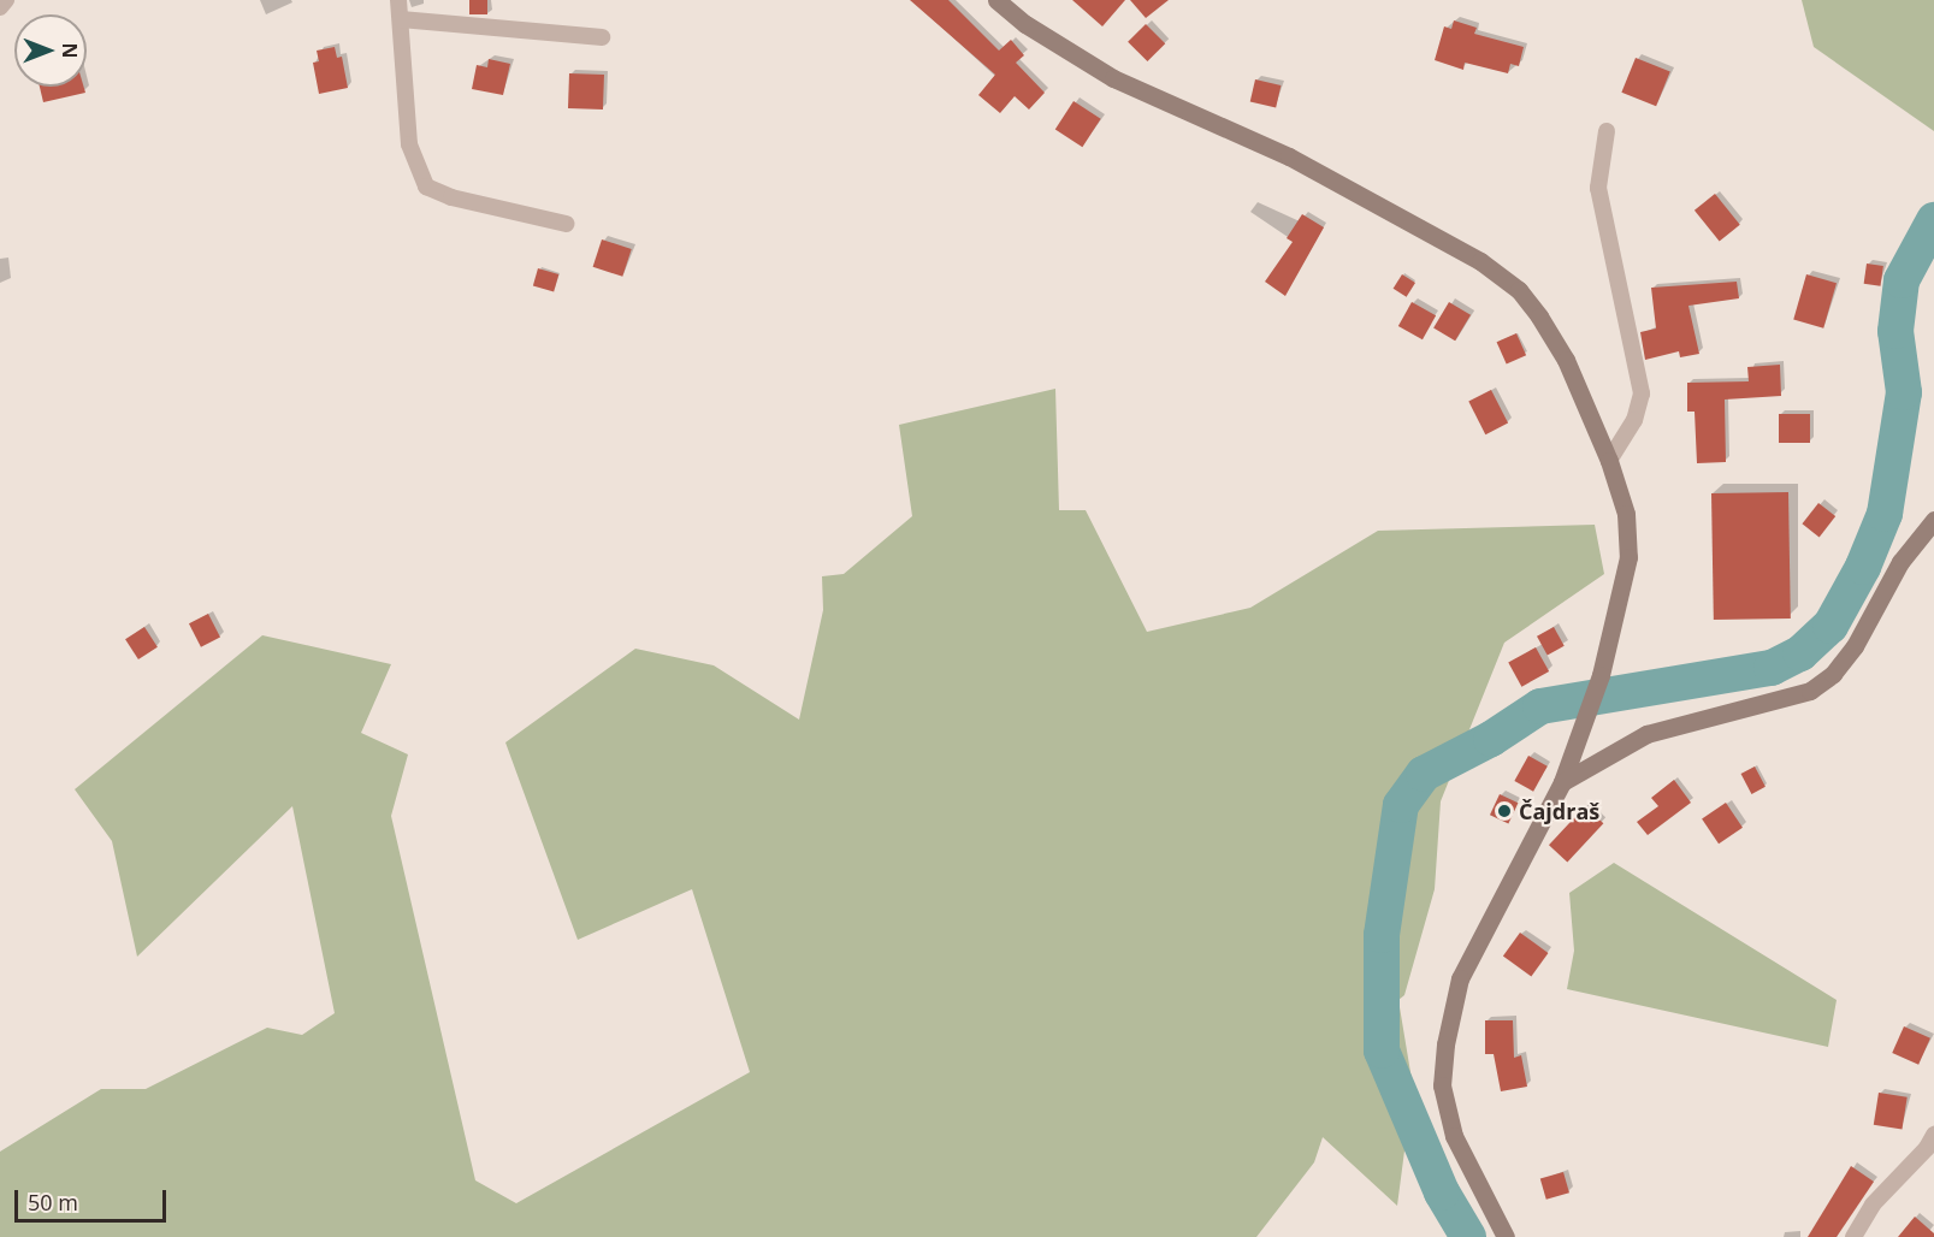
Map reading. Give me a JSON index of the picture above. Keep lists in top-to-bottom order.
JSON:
{
  "places": ["Čajdraš"],
  "scale_bar": "50 m",
  "north": "right"
}
